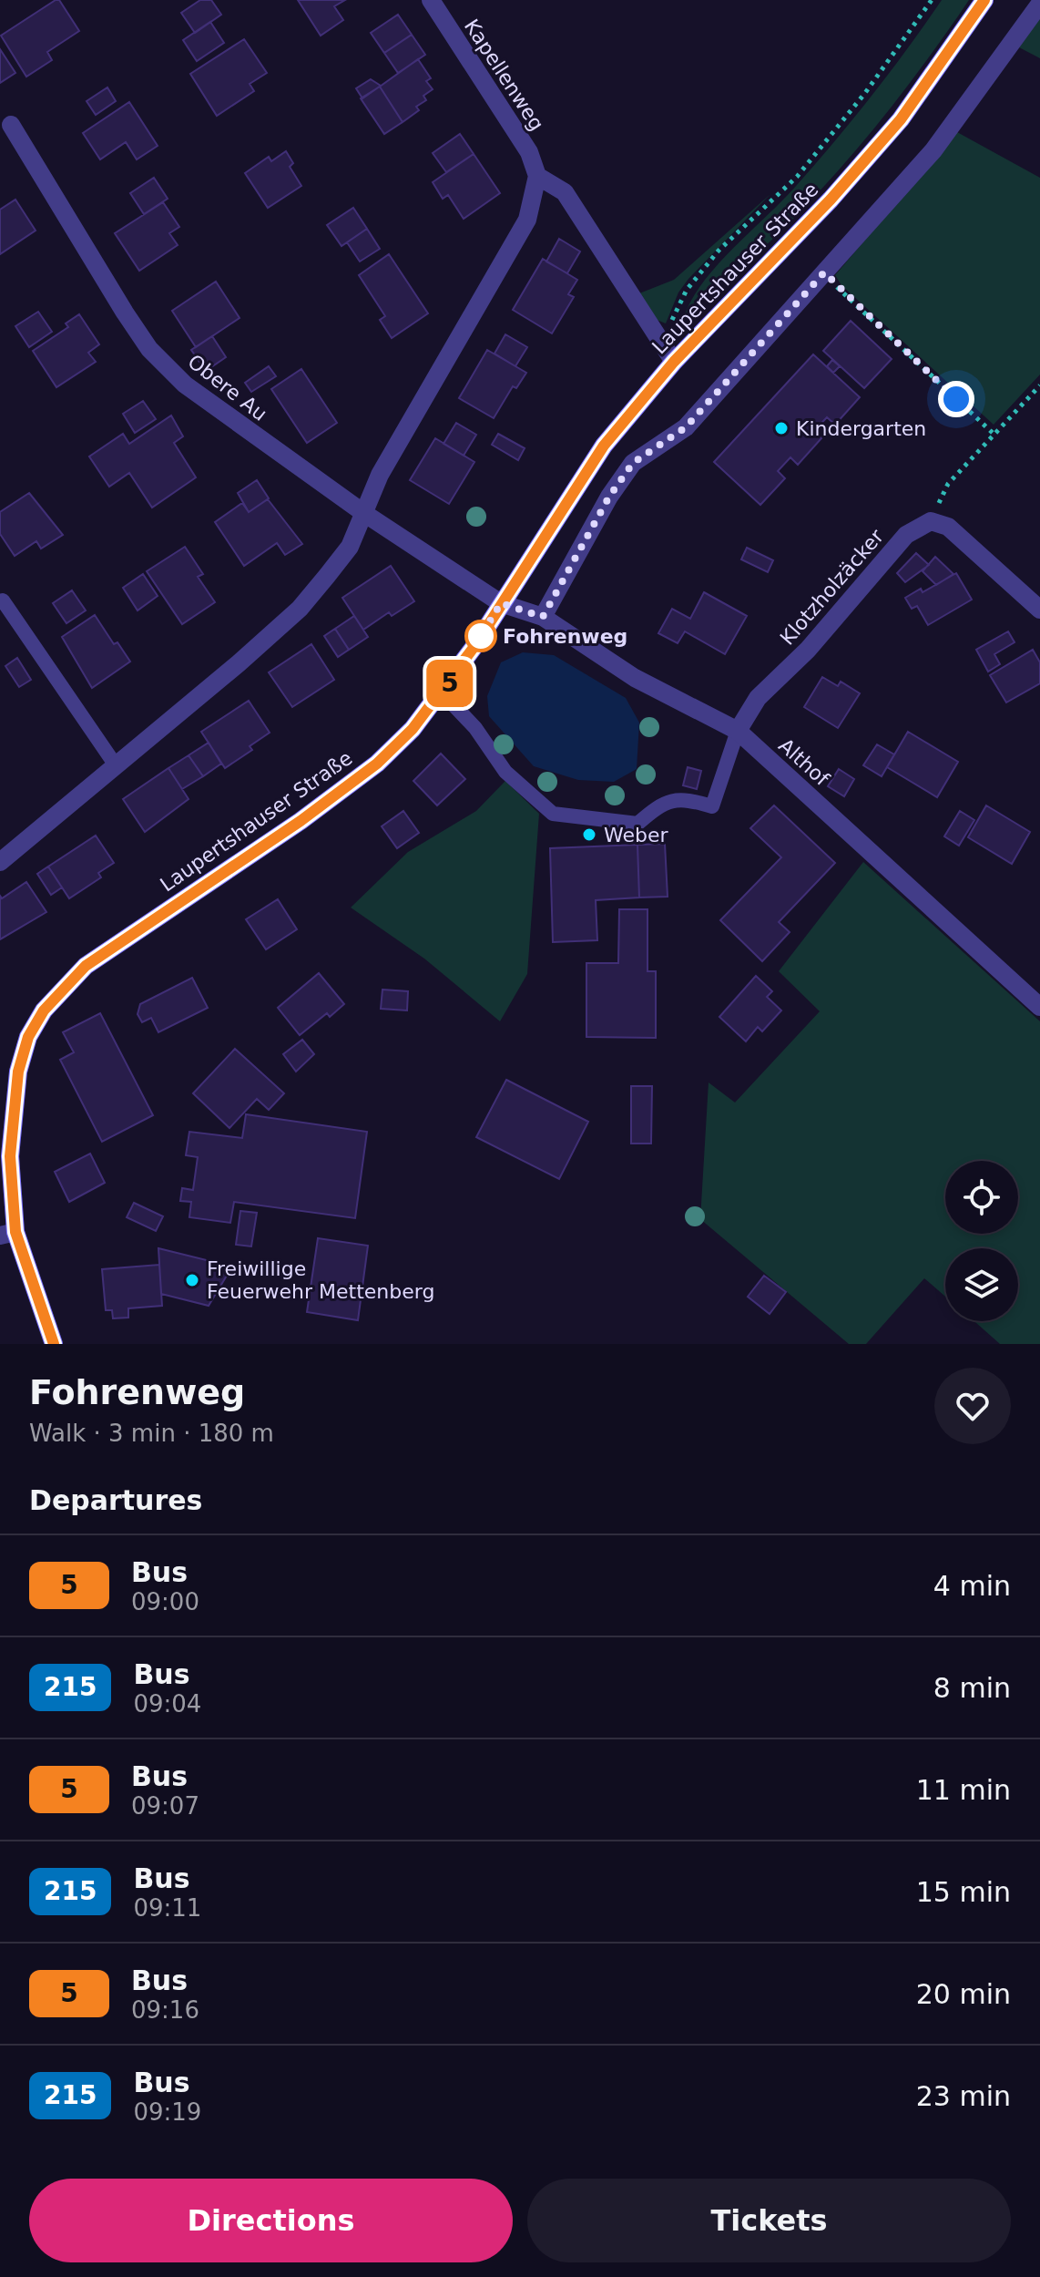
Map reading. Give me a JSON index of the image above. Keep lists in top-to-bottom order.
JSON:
{
  "streets": {
    "main road": ["Laupertshauser Straße"],
    "street": [
      "Kapellenweg",
      "Obere Au",
      "Klotzholzäcker",
      "Althof"
    ]
  },
  "crossings": [
    ["Laupertshauser Straße", "Obere Au"],
    ["Laupertshauser Straße", "Althof"],
    ["Obere Au", "Althof"],
    ["Klotzholzäcker", "Althof"]
  ],
  "places": [
    "Kindergarten",
    "Fohrenweg",
    "Weber",
    "Freiwillige Feuerwehr Mettenberg"
  ],
  "lines": ["bus line 5"],
  "page": {
    "on_map": "5",
    "heading": [
      ["Fohrenweg", "Walk · 3 min · 180 m"],
      "Departures"
    ],
    "list": [
      {
        "mark": "5",
        "name": "Bus",
        "note": "09:00",
        "value": "4 min"
      },
      {
        "mark": "215",
        "name": "Bus",
        "note": "09:04",
        "value": "8 min"
      },
      {
        "mark": "5",
        "name": "Bus",
        "note": "09:07",
        "value": "11 min"
      },
      {
        "mark": "215",
        "name": "Bus",
        "note": "09:11",
        "value": "15 min"
      },
      {
        "mark": "5",
        "name": "Bus",
        "note": "09:16",
        "value": "20 min"
      },
      {
        "mark": "215",
        "name": "Bus",
        "note": "09:19",
        "value": "23 min"
      }
    ],
    "buttons": ["Directions", "Tickets"]
  }
}
